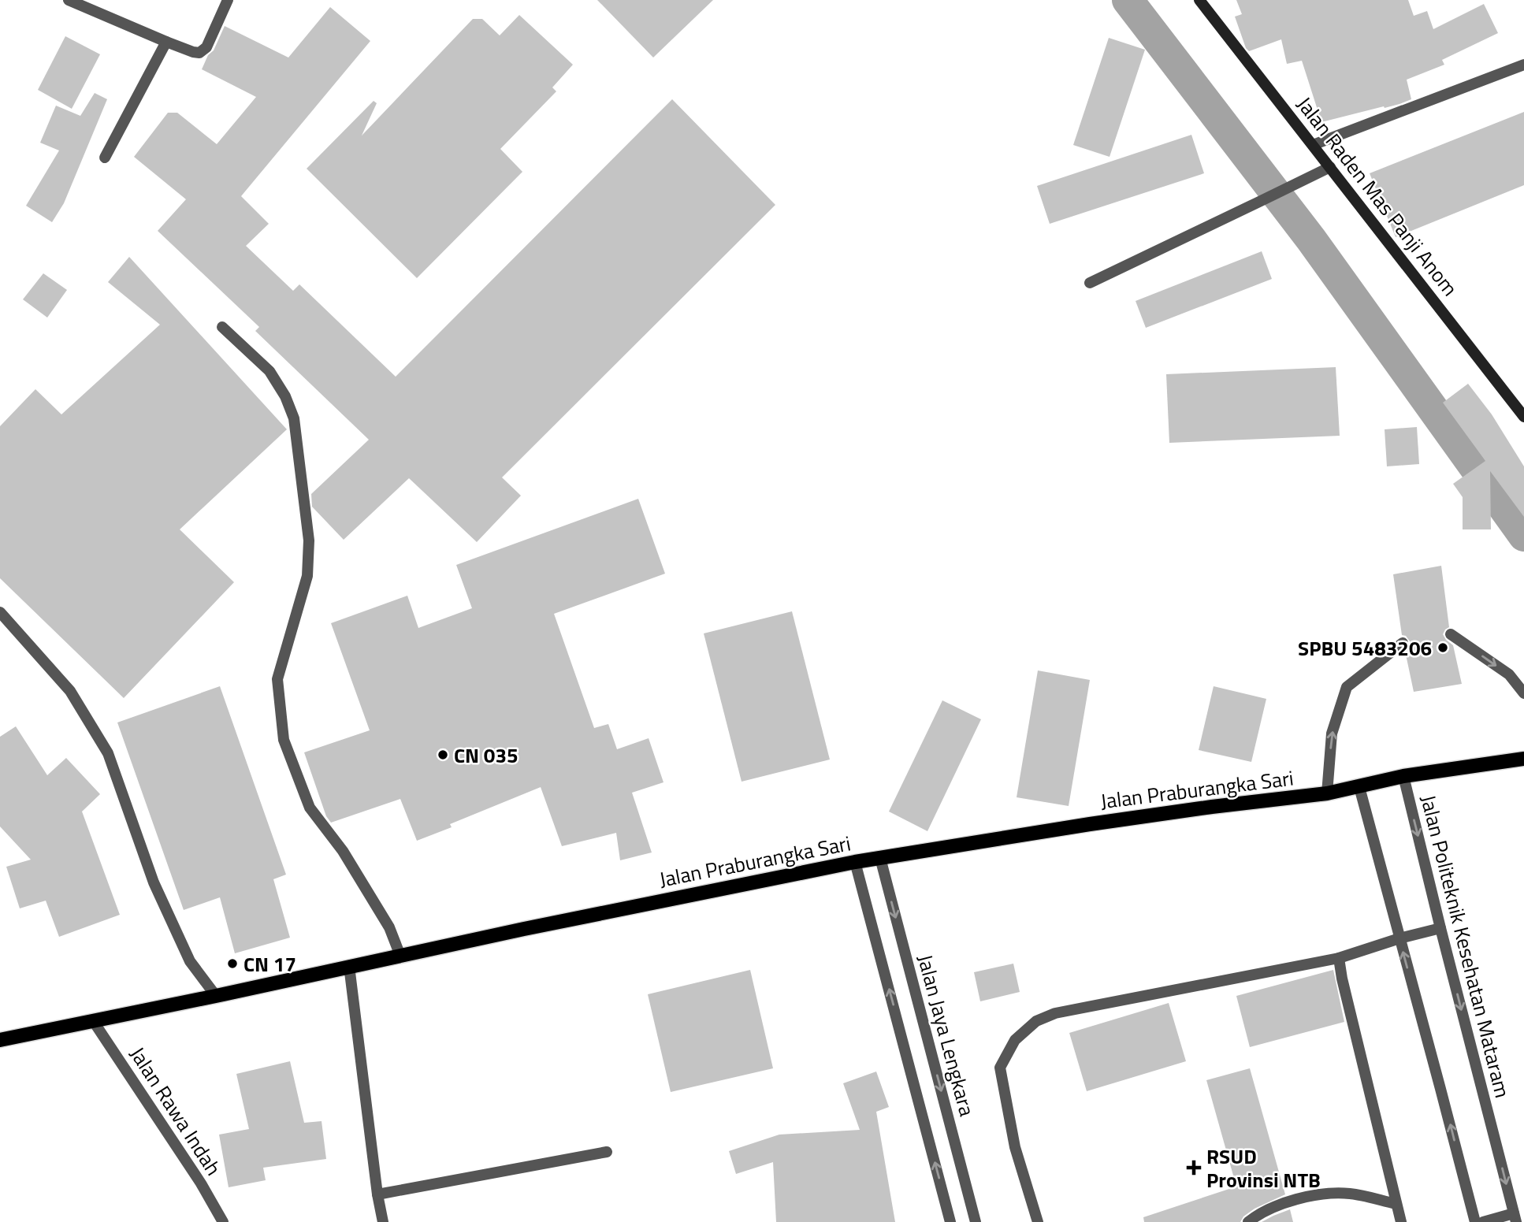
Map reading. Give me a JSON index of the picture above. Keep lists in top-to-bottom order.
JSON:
{
  "streets": {
    "main road": ["Jalan Praburangka Sari"],
    "street": [
      "Jalan Raden Mas Panji Anom",
      "Jalan Politeknik Kesehatan Mataram",
      "Jalan Jaya Lengkara",
      "Jalan Rawa Indah"
    ]
  },
  "crossings": [
    ["Jalan Praburangka Sari", "Jalan Politeknik Kesehatan Mataram"],
    ["Jalan Praburangka Sari", "Jalan Jaya Lengkara"],
    ["Jalan Praburangka Sari", "Jalan Rawa Indah"]
  ],
  "places": {
    "other": ["SPBU 5483206", "CN 035", "CN 17"],
    "health": ["RSUD Provinsi NTB"]
  }
}
